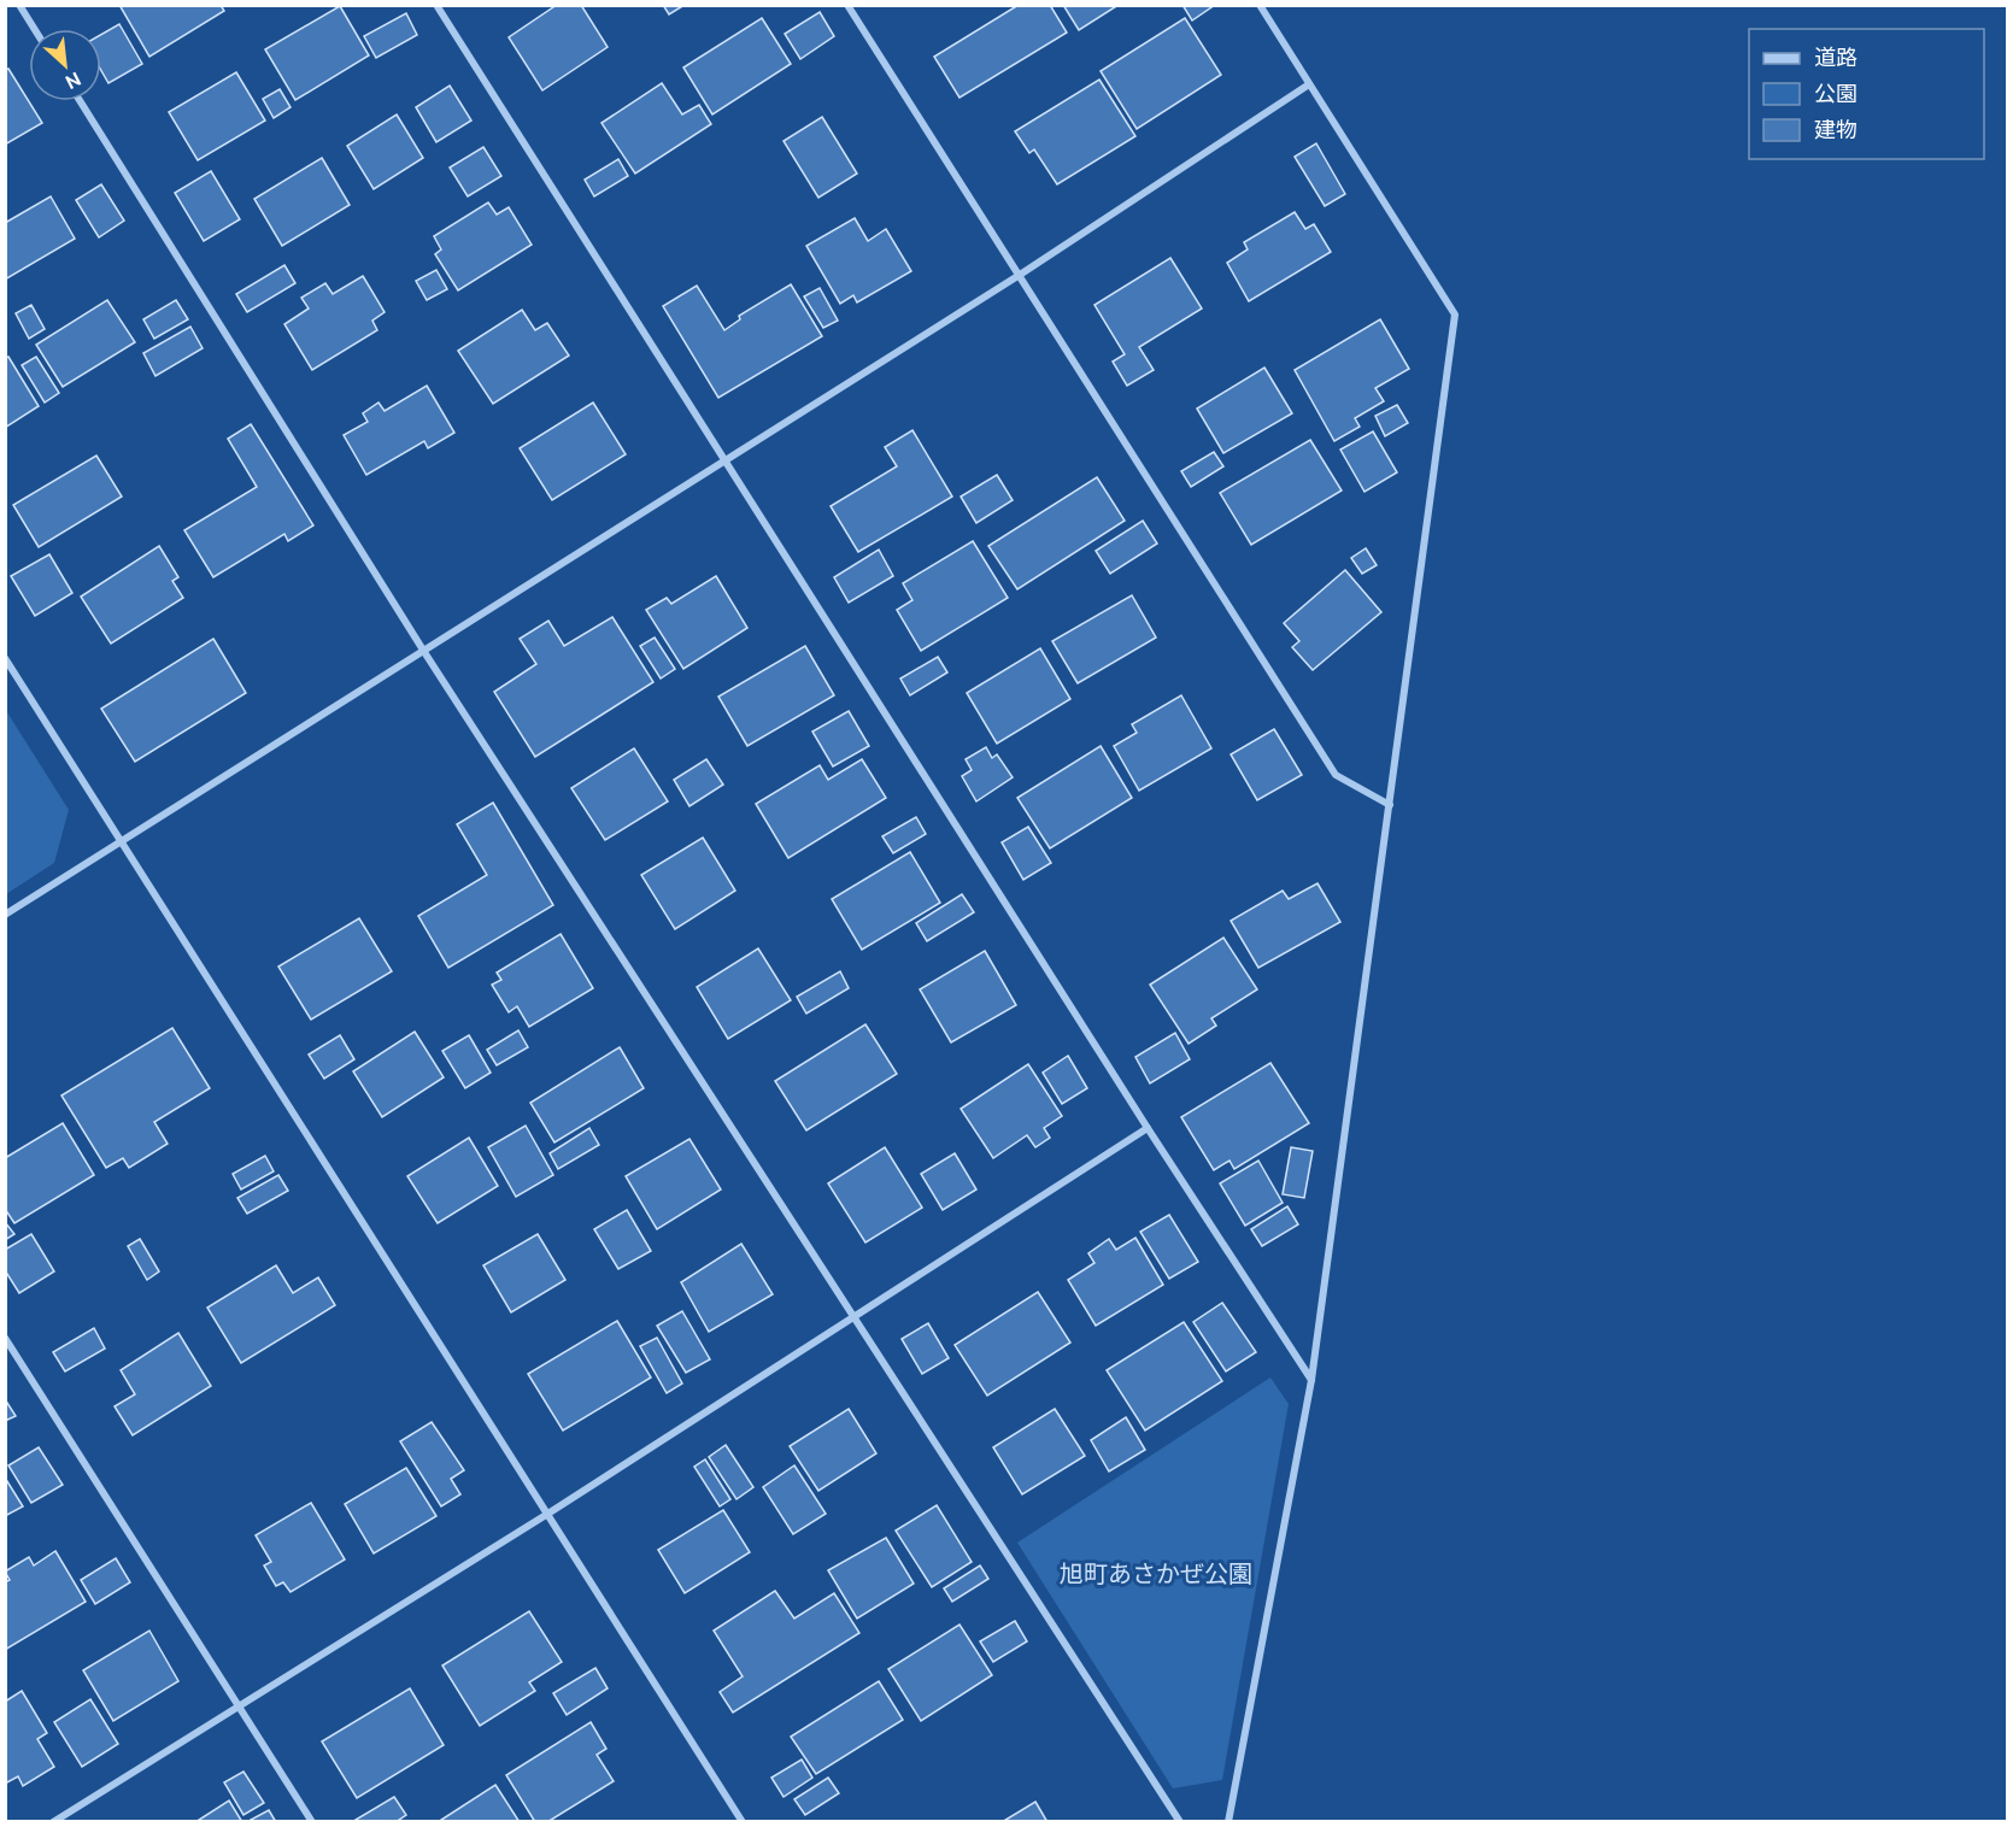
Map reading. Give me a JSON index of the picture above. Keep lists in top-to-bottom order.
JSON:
{
  "parks": ["旭町あさかぜ公園"],
  "legend": ["道路", "公園", "建物"],
  "north": "bottom right"
}
